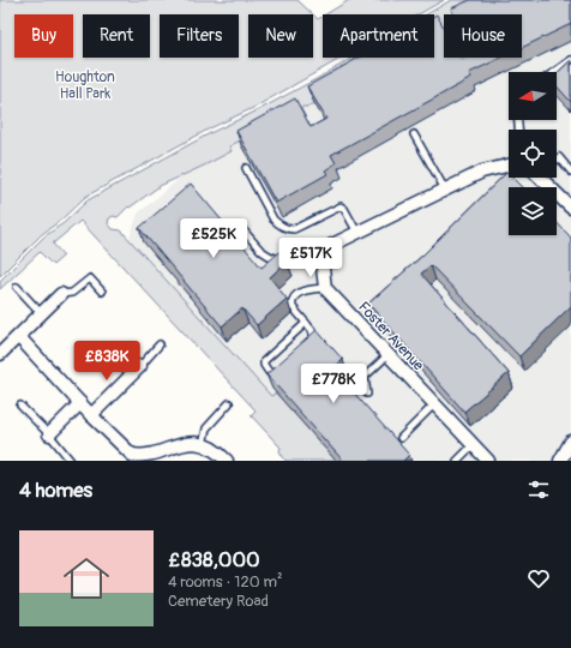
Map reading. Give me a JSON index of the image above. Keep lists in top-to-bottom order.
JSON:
{
  "streets": {
    "street": ["Foster Avenue"]
  },
  "parks": ["Houghton Hall Park"],
  "north": "left",
  "page": {
    "chip": [
      "Buy",
      "Rent",
      "Filters",
      "New",
      "Apartment",
      "House"
    ],
    "price": [
      "£525K",
      "£517K",
      "£838K",
      "£778K"
    ],
    "heading": "4 homes",
    "list": [
      {
        "name": "£838,000",
        "note": "4 rooms · 120 m² · Cemetery Road"
      }
    ]
  }
}
